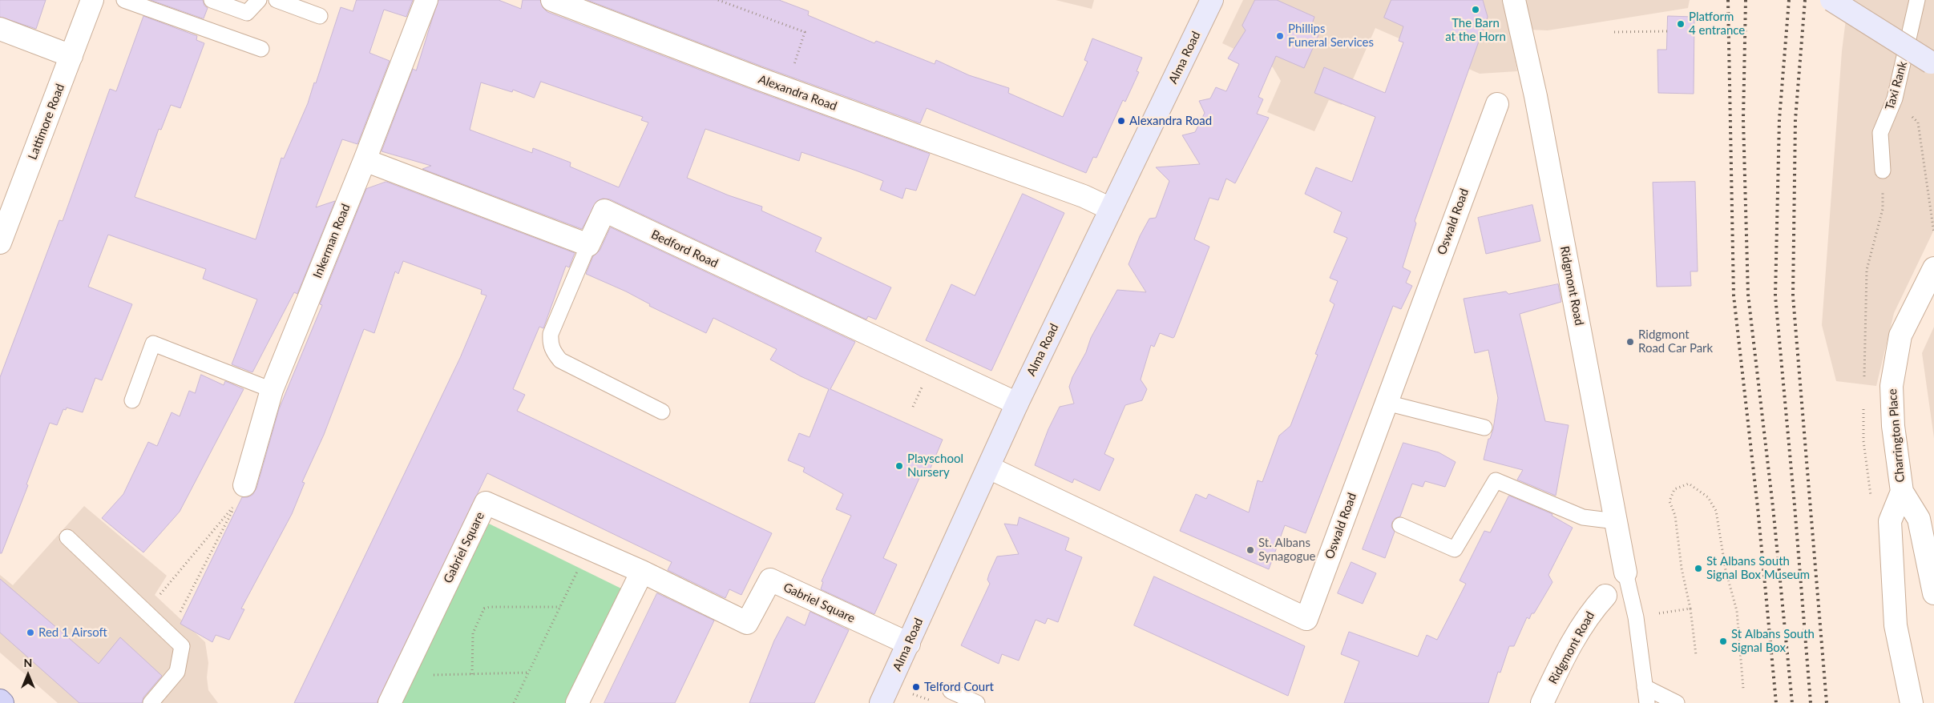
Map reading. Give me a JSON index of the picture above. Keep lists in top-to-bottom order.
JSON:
{
  "streets": {
    "main road": ["Alma Road"],
    "street": [
      "Alexandra Road",
      "Lattimore Road",
      "Oswald Road",
      "Inkerman Road",
      "Bedford Road",
      "Ridgmont Road",
      "Charrington Place",
      "Gabriel Square"
    ],
    "lane": ["Taxi Rank"]
  },
  "crossings": [
    ["Alma Road", "Alexandra Road"],
    ["Alma Road", "Oswald Road"],
    ["Alma Road", "Bedford Road"],
    ["Alma Road", "Gabriel Square"]
  ],
  "places": [
    "The Barn at the Horn",
    "Platform 4 entrance",
    "Phillips Funeral Services",
    "Alexandra Road",
    "Ridgmont Road Car Park",
    "Playschool Nursery",
    "St. Albans Synagogue",
    "St Albans South Signal Box Museum",
    "Red 1 Airsoft",
    "St Albans South Signal Box",
    "Telford Court"
  ],
  "north": "top"
}
